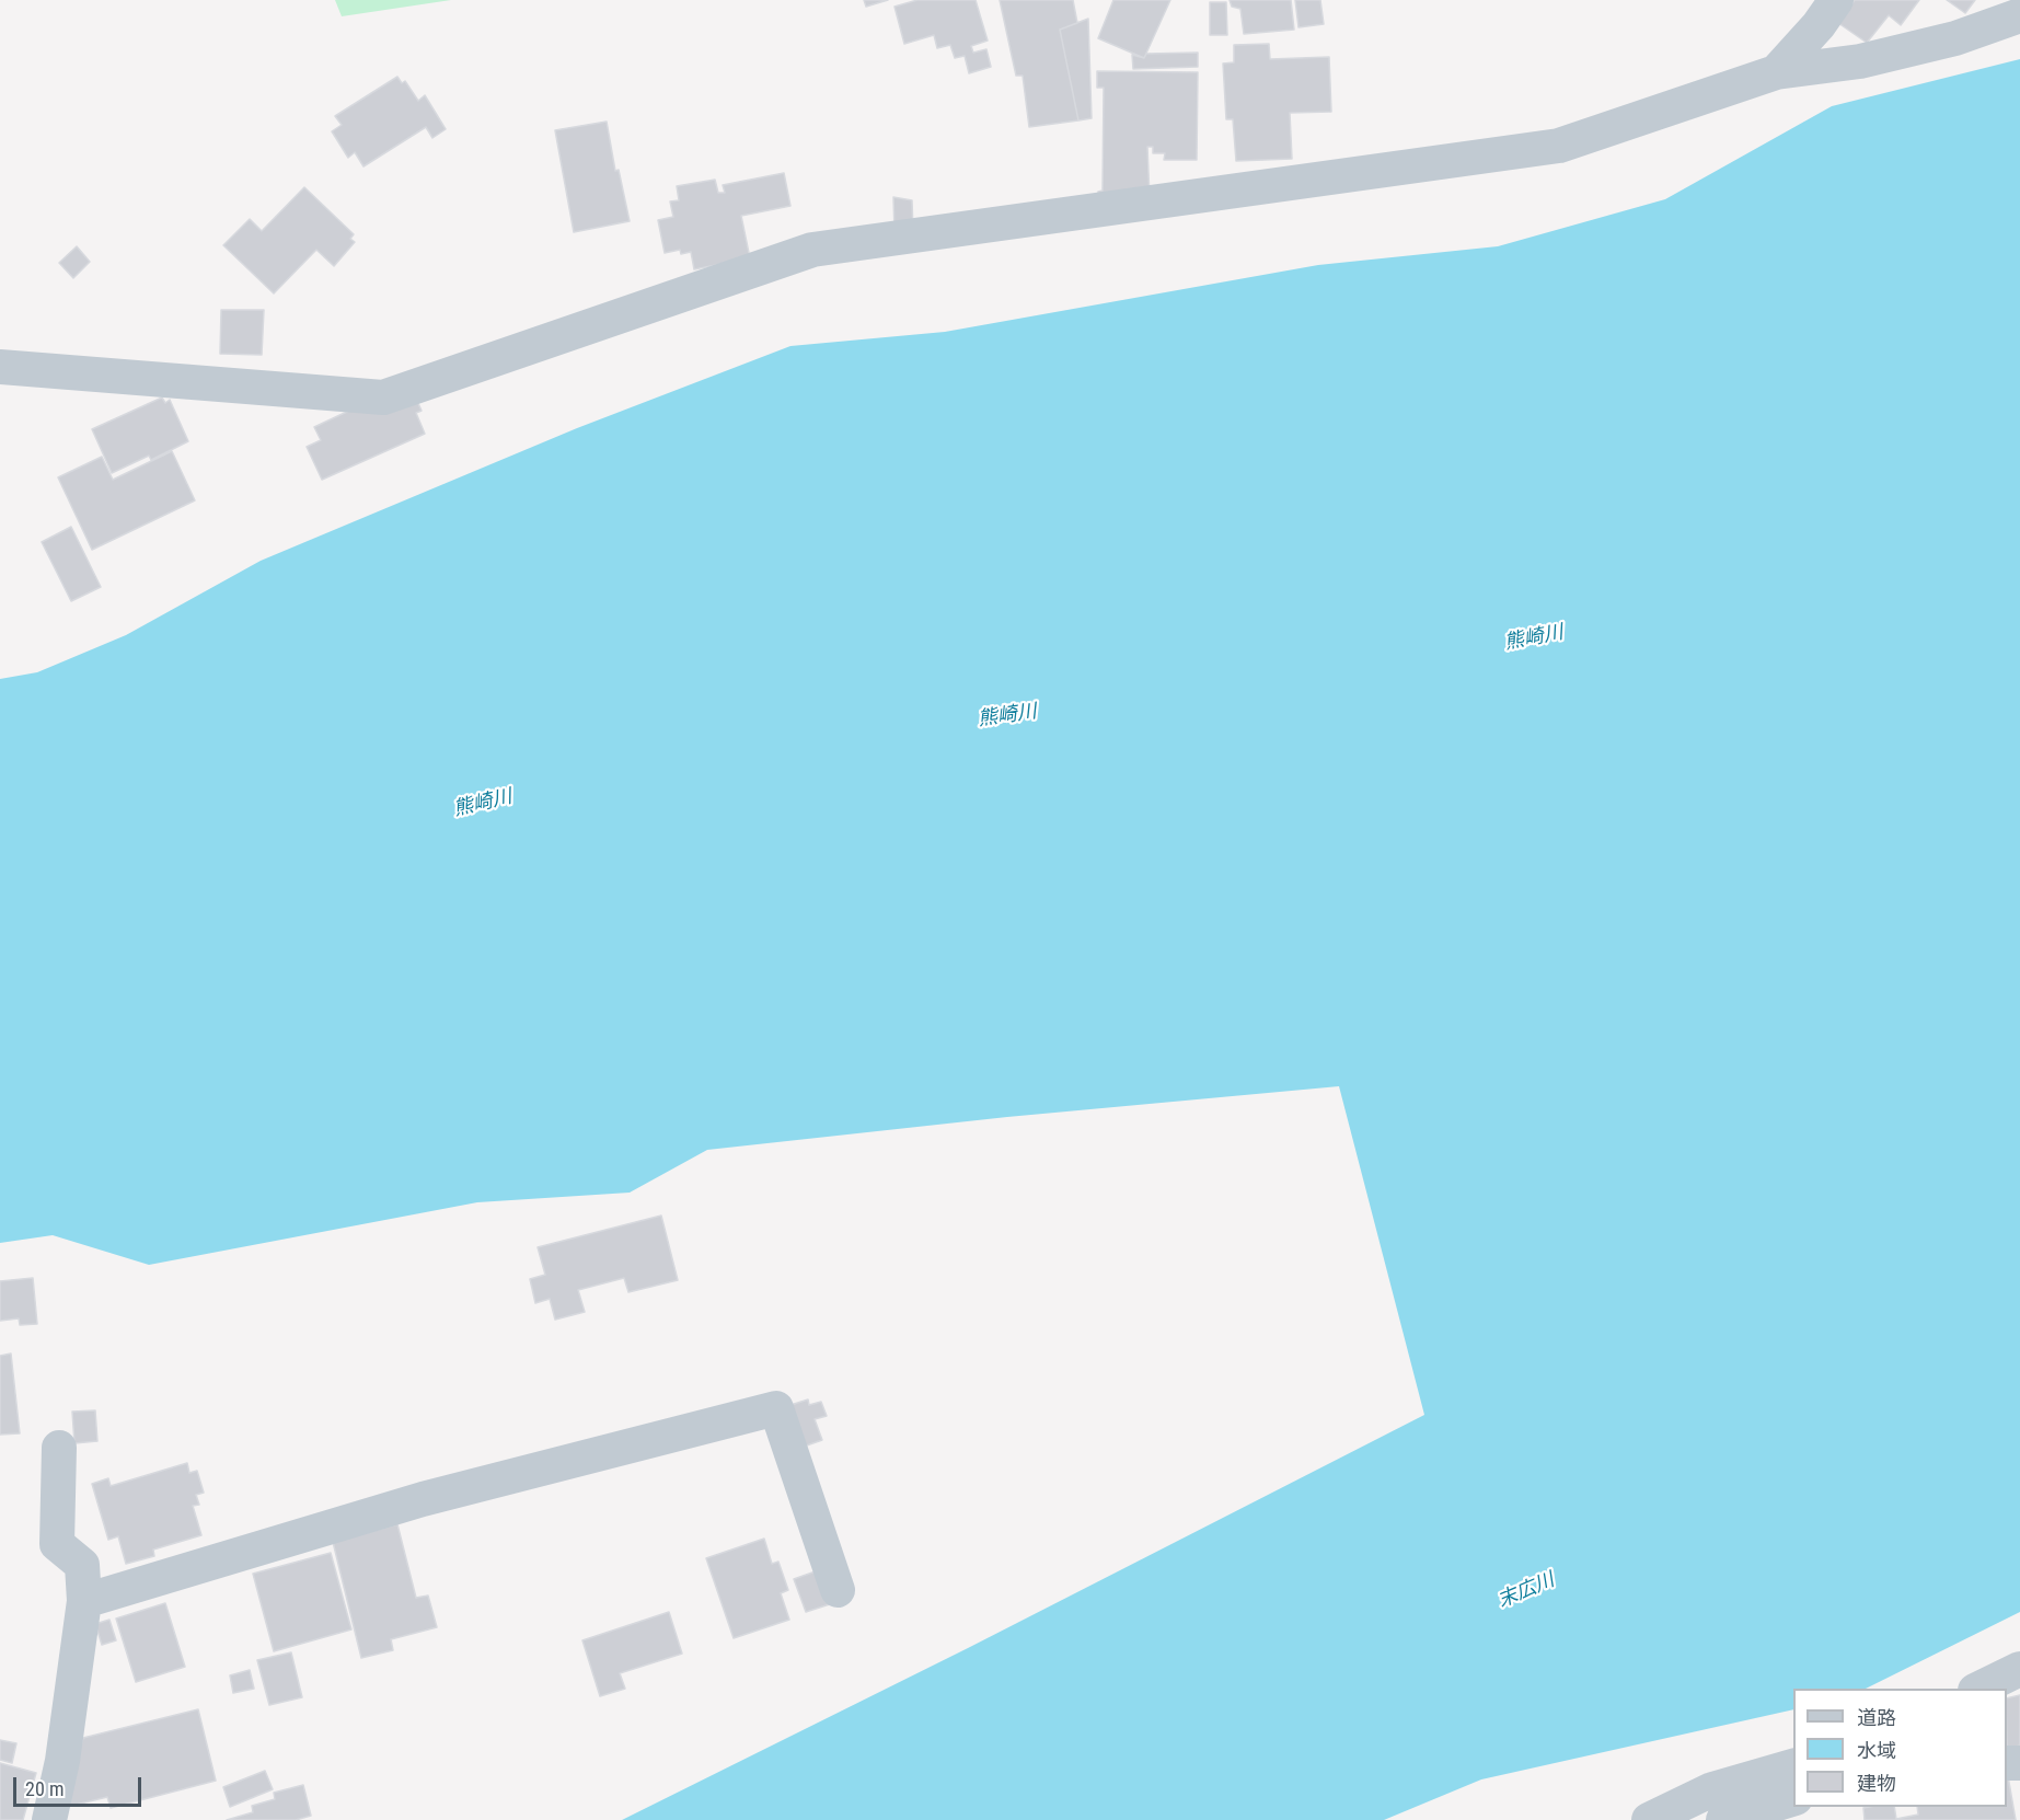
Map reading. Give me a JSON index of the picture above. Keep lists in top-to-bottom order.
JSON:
{
  "water": ["熊崎川", "末広川"],
  "legend": ["道路", "水域", "建物"],
  "scale_bar": "20 m"
}
